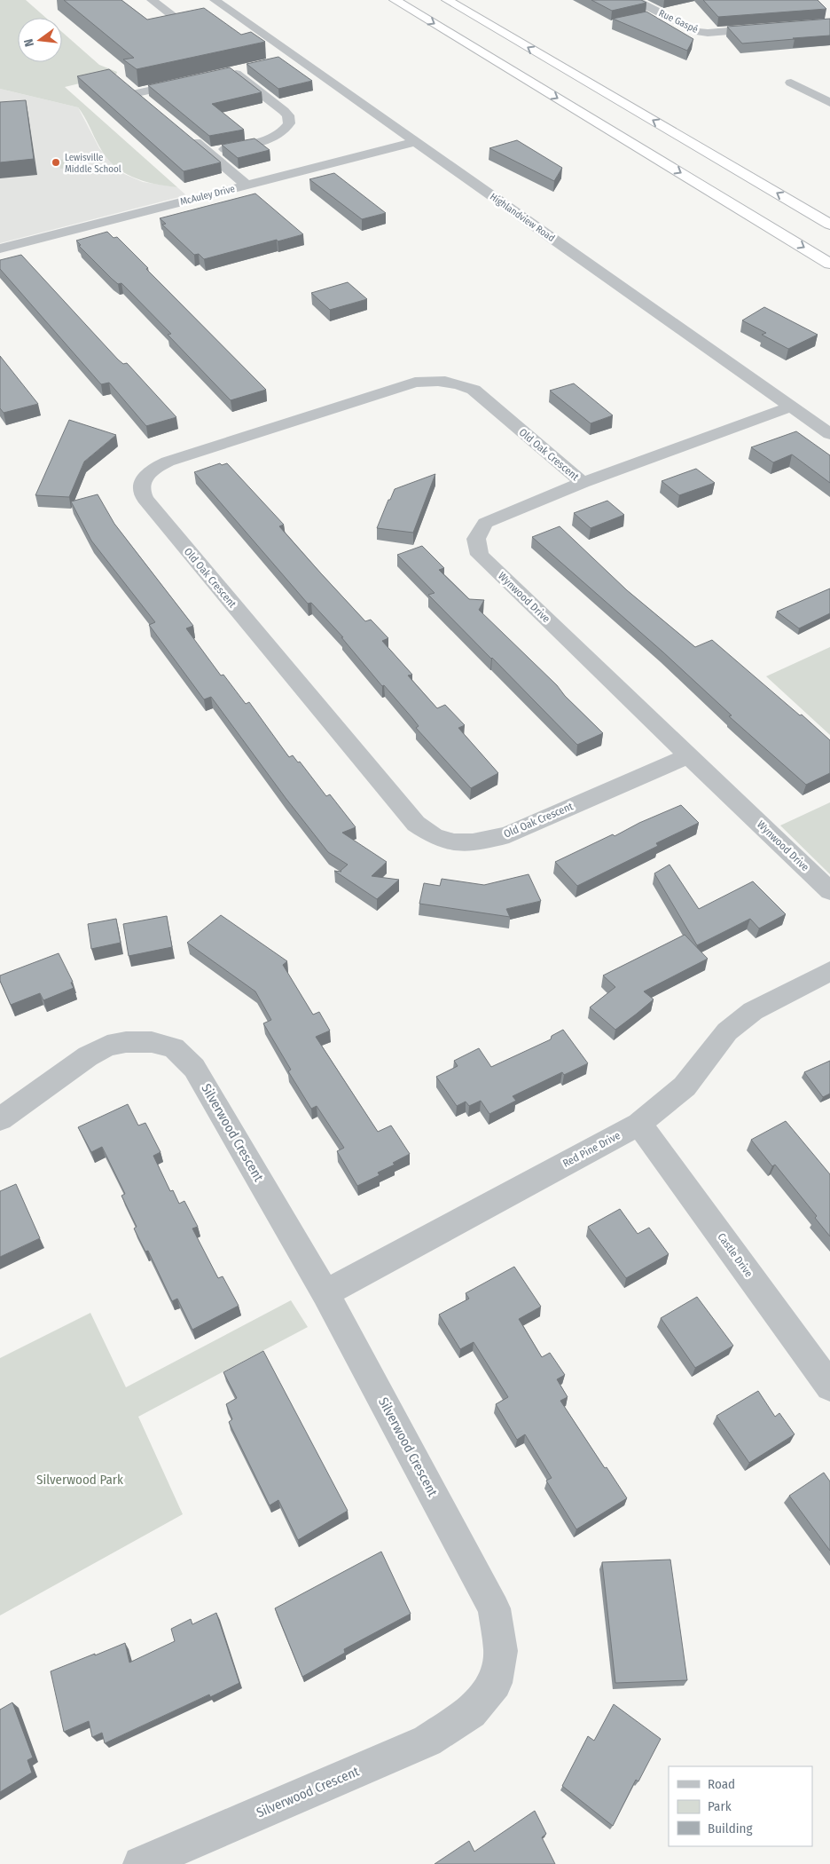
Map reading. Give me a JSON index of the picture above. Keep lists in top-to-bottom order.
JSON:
{
  "streets": {
    "street": [
      "Rue Gaspé",
      "McAuley Drive",
      "Highlandview Road",
      "Old Oak Crescent",
      "Wynwood Drive",
      "Silverwood Crescent",
      "Red Pine Drive",
      "Castle Drive"
    ]
  },
  "crossings": [
    ["McAuley Drive", "Highlandview Road"],
    ["Highlandview Road", "Wynwood Drive"],
    ["Old Oak Crescent", "Wynwood Drive"],
    ["Silverwood Crescent", "Red Pine Drive"],
    ["Red Pine Drive", "Castle Drive"]
  ],
  "parks": ["Silverwood Park"],
  "places": ["Lewisville Middle School"],
  "legend": ["Road", "Park", "Building"],
  "north": "left"
}
